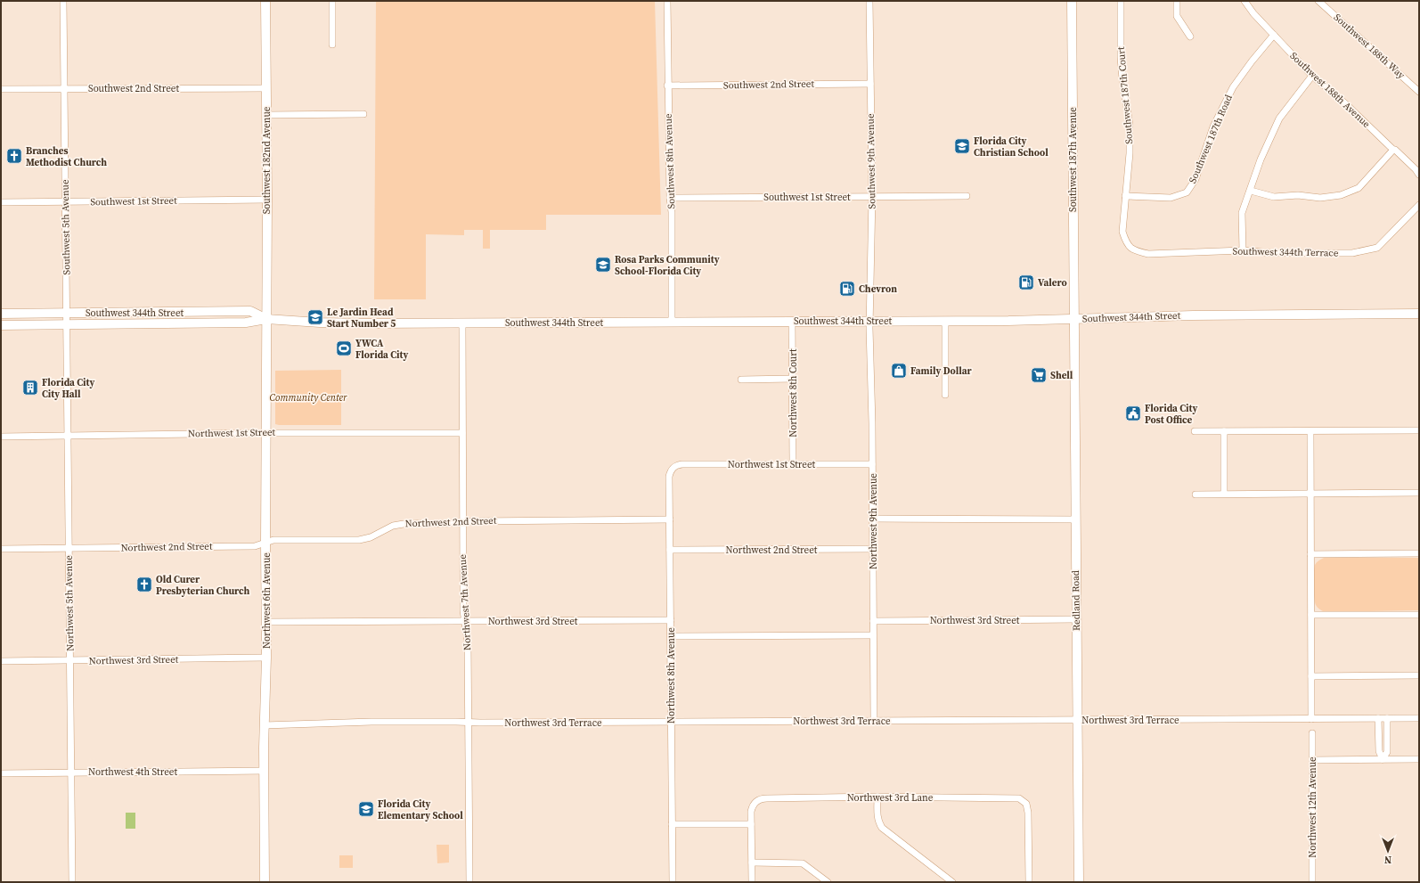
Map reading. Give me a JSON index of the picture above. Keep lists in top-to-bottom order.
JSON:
{
  "streets": {
    "street": [
      "Southwest 188th Way",
      "Southwest 2nd Street",
      "Southwest 188th Avenue",
      "Southwest 187th Court",
      "Southwest 187th Road",
      "Southwest 187th Avenue",
      "Southwest 182nd Avenue",
      "Southwest 8th Avenue",
      "Southwest 9th Avenue",
      "Southwest 1st Street",
      "Southwest 5th Avenue",
      "Southwest 344th Terrace",
      "Southwest 344th Street",
      "Northwest 8th Court",
      "Northwest 1st Street",
      "Northwest 9th Avenue",
      "Northwest 2nd Street",
      "Northwest 6th Avenue",
      "Redland Road",
      "Northwest 7th Avenue",
      "Northwest 5th Avenue",
      "Northwest 3rd Street",
      "Northwest 8th Avenue",
      "Northwest 3rd Terrace",
      "Northwest 4th Street",
      "Northwest 3rd Lane",
      "Northwest 12th Avenue"
    ]
  },
  "crossings": [
    ["Southwest 2nd Street", "Southwest 182nd Avenue"],
    ["Southwest 2nd Street", "Southwest 8th Avenue"],
    ["Southwest 2nd Street", "Southwest 9th Avenue"],
    ["Southwest 2nd Street", "Southwest 5th Avenue"],
    ["Southwest 188th Avenue", "Southwest 187th Road"],
    ["Southwest 187th Court", "Southwest 187th Road"],
    ["Southwest 187th Court", "Southwest 344th Terrace"],
    ["Southwest 187th Avenue", "Southwest 344th Street"],
    ["Southwest 187th Avenue", "Redland Road"],
    ["Southwest 182nd Avenue", "Southwest 1st Street"],
    ["Southwest 182nd Avenue", "Southwest 344th Street"],
    ["Southwest 182nd Avenue", "Northwest 6th Avenue"],
    ["Southwest 8th Avenue", "Southwest 1st Street"],
    ["Southwest 8th Avenue", "Southwest 344th Street"],
    ["Southwest 9th Avenue", "Southwest 1st Street"],
    ["Southwest 9th Avenue", "Southwest 344th Street"],
    ["Southwest 9th Avenue", "Northwest 9th Avenue"],
    ["Southwest 1st Street", "Southwest 5th Avenue"],
    ["Southwest 5th Avenue", "Southwest 344th Street"],
    ["Southwest 5th Avenue", "Northwest 5th Avenue"],
    ["Southwest 344th Street", "Northwest 8th Court"],
    ["Southwest 344th Street", "Northwest 9th Avenue"],
    ["Southwest 344th Street", "Northwest 6th Avenue"],
    ["Southwest 344th Street", "Redland Road"],
    ["Southwest 344th Street", "Northwest 7th Avenue"],
    ["Southwest 344th Street", "Northwest 5th Avenue"],
    ["Northwest 8th Court", "Northwest 1st Street"],
    ["Northwest 1st Street", "Northwest 9th Avenue"],
    ["Northwest 1st Street", "Northwest 6th Avenue"],
    ["Northwest 1st Street", "Northwest 7th Avenue"],
    ["Northwest 1st Street", "Northwest 5th Avenue"],
    ["Northwest 1st Street", "Northwest 8th Avenue"],
    ["Northwest 9th Avenue", "Northwest 2nd Street"],
    ["Northwest 9th Avenue", "Northwest 3rd Street"],
    ["Northwest 9th Avenue", "Northwest 3rd Terrace"],
    ["Northwest 2nd Street", "Northwest 6th Avenue"],
    ["Northwest 2nd Street", "Northwest 7th Avenue"],
    ["Northwest 2nd Street", "Northwest 5th Avenue"],
    ["Northwest 2nd Street", "Northwest 8th Avenue"],
    ["Northwest 6th Avenue", "Northwest 3rd Street"],
    ["Northwest 6th Avenue", "Northwest 3rd Terrace"],
    ["Northwest 6th Avenue", "Northwest 4th Street"],
    ["Redland Road", "Northwest 3rd Street"],
    ["Redland Road", "Northwest 3rd Terrace"],
    ["Northwest 7th Avenue", "Northwest 3rd Street"],
    ["Northwest 7th Avenue", "Northwest 3rd Terrace"],
    ["Northwest 5th Avenue", "Northwest 3rd Street"],
    ["Northwest 5th Avenue", "Northwest 4th Street"],
    ["Northwest 3rd Street", "Northwest 8th Avenue"],
    ["Northwest 8th Avenue", "Northwest 3rd Terrace"]
  ],
  "parks": ["Community Center"],
  "places": {
    "school or university": [
      "Florida City Christian School",
      "Rosa Parks Community School-Florida City",
      "Le Jardin Head Start Number 5",
      "Florida City Elementary School"
    ],
    "church": ["Branches Methodist Church", "Old Curer Presbyterian Church"],
    "fuel station": ["Valero", "Chevron"],
    "sports": ["YWCA Florida City"],
    "shop": ["Family Dollar"],
    "supermarket": ["Shell"],
    "building": ["Florida City City Hall"],
    "public building": ["Florida City Post Office"]
  },
  "north": "bottom"
}
